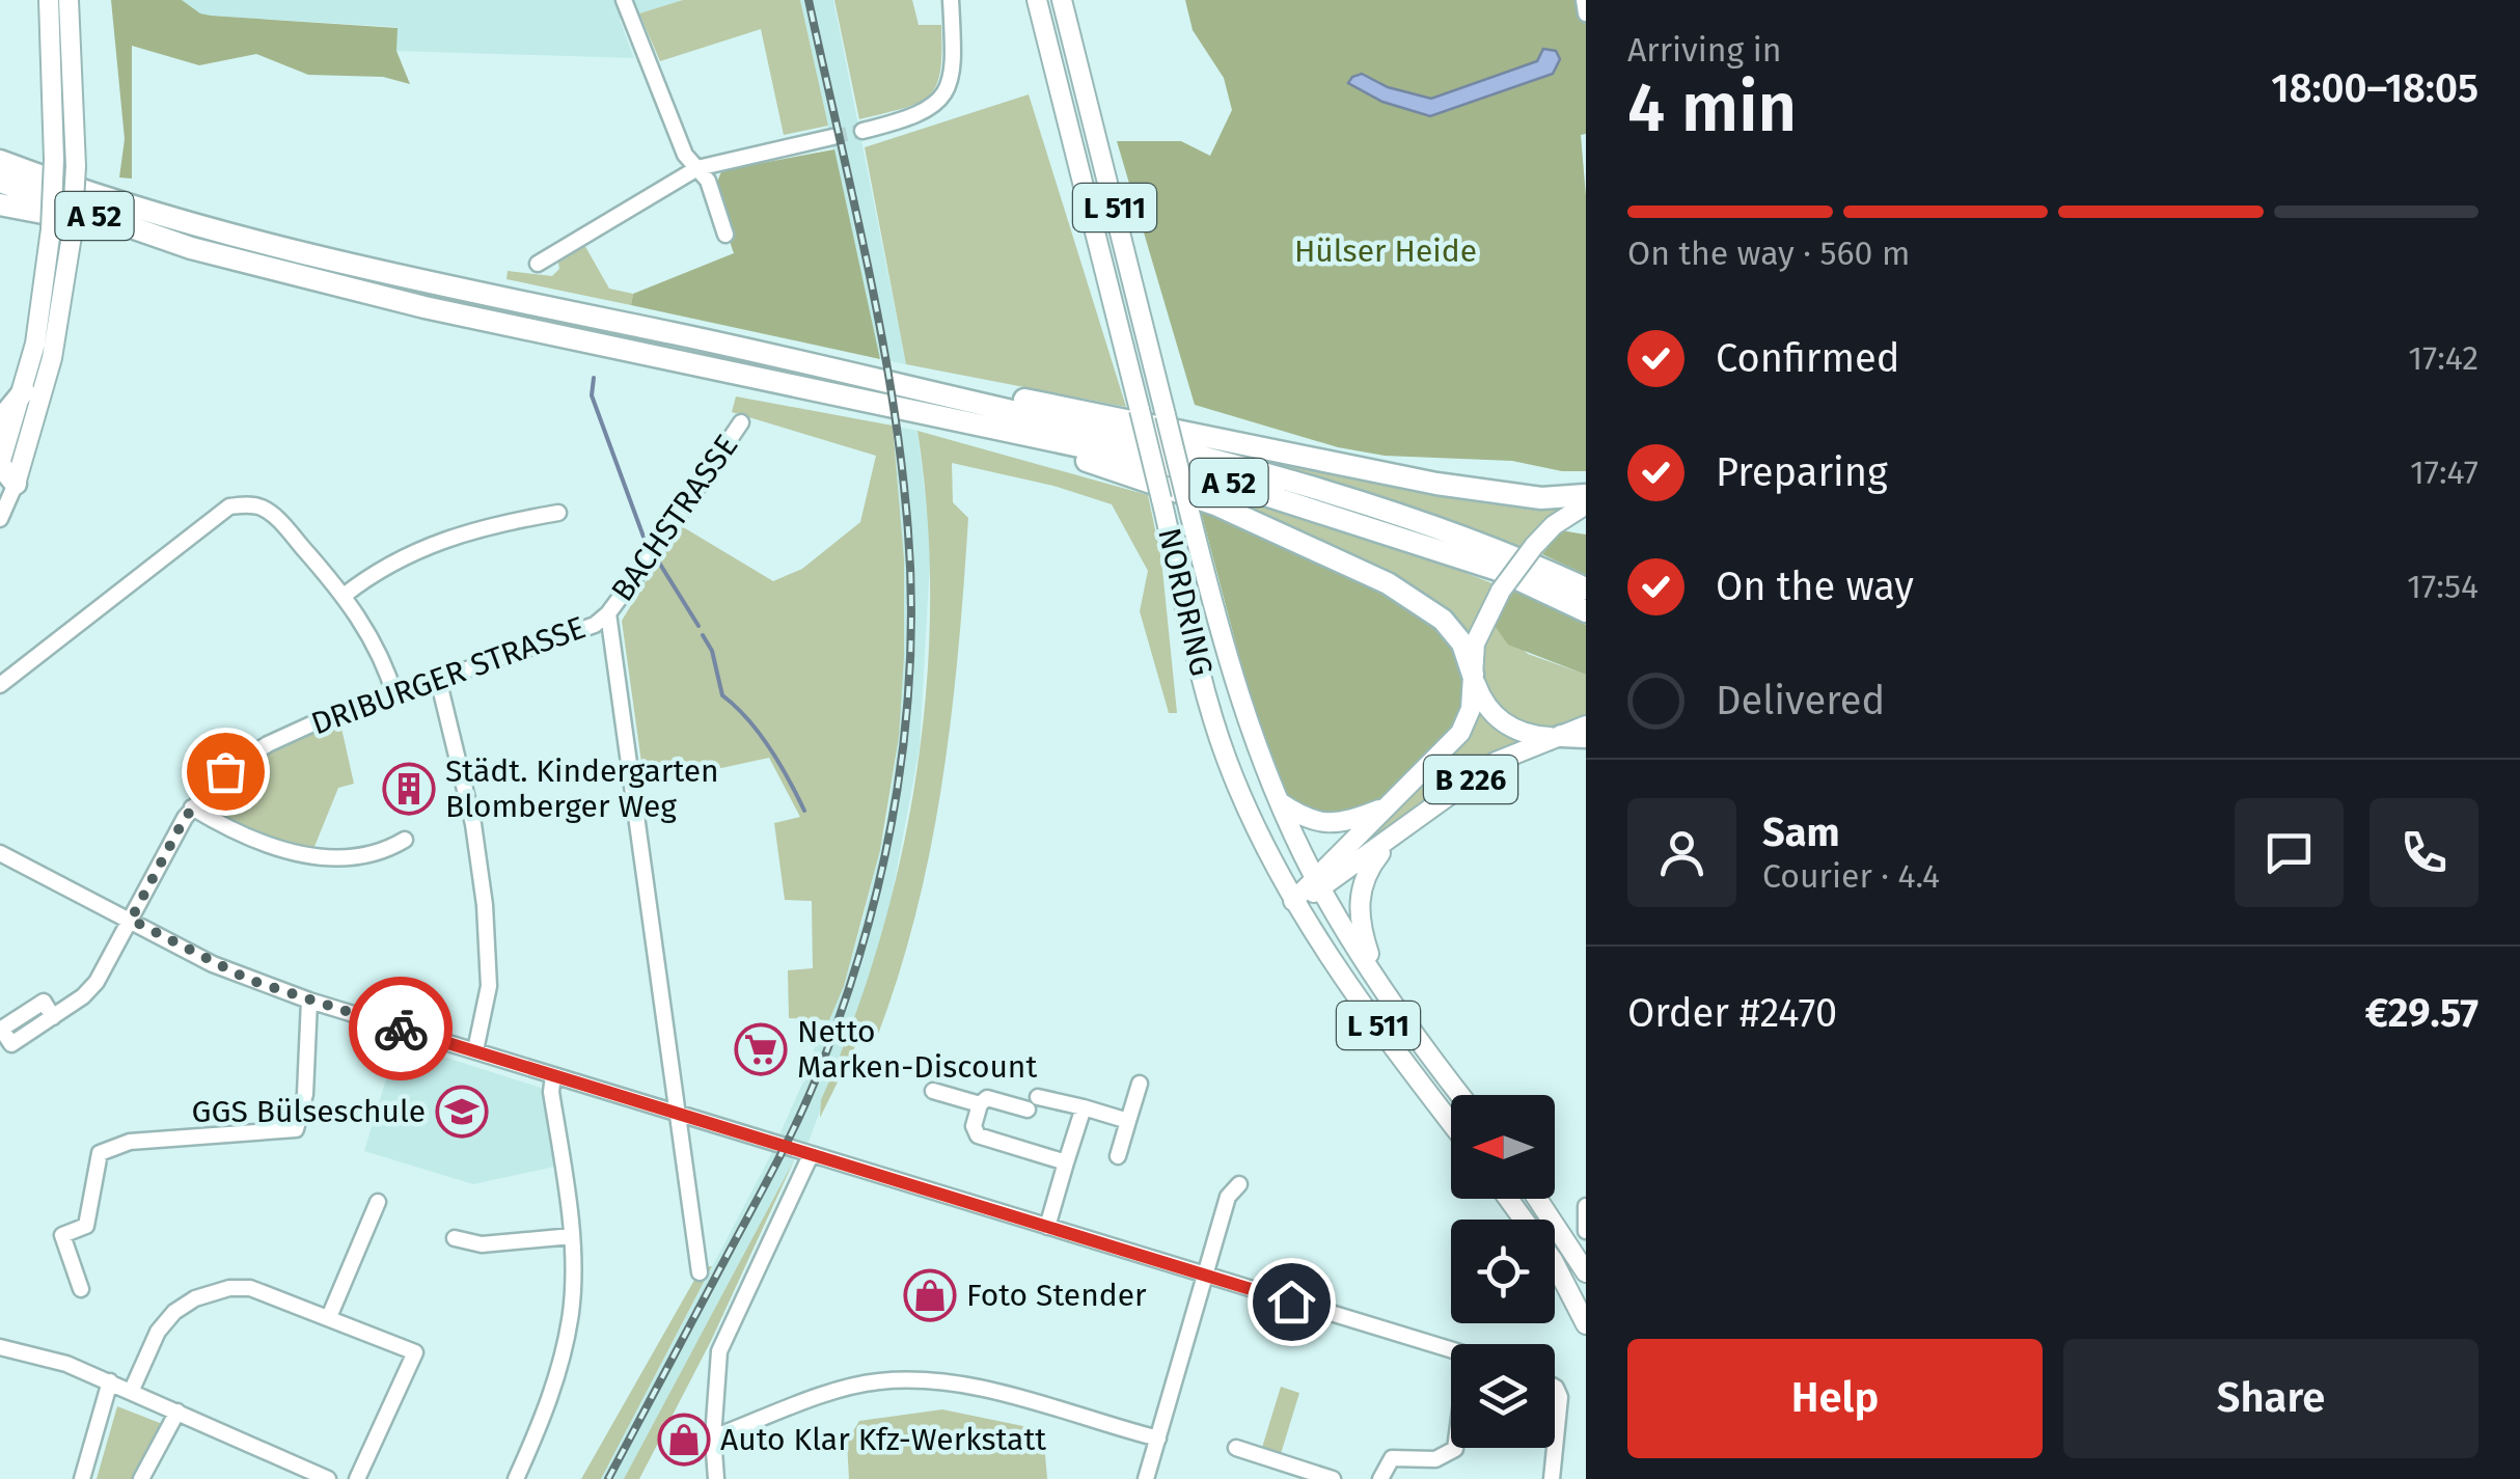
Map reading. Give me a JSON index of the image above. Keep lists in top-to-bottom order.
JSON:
{
  "streets": {
    "highway": ["A 52"],
    "main road": ["L 511", "NORDRING", "B 226"],
    "street": ["BACHSTRASSE", "DRIBURGER STRASSE"]
  },
  "crossings": [
    ["BACHSTRASSE", "DRIBURGER STRASSE"],
    ["NORDRING", "B 226"]
  ],
  "parks": ["Hülser Heide"],
  "places": {
    "building": ["Städt. Kindergarten Blomberger Weg"],
    "supermarket": ["Netto Marken-Discount"],
    "school or university": ["GGS Bülseschule"],
    "shop": ["Foto Stender", "Auto Klar Kfz-Werkstatt"]
  },
  "north": "left",
  "page": {
    "heading": ["4 min", "Arriving in", "18:00–18:05"],
    "panel": [
      "Sam",
      "Courier · 4.4",
      "Order #2470",
      "€29.57"
    ],
    "bar": "On the way · 560 m",
    "list": [
      ["Confirmed", "17:42"],
      ["Preparing", "17:47"],
      ["On the way", "17:54"],
      "Delivered"
    ],
    "buttons": ["Help", "Share"]
  }
}
